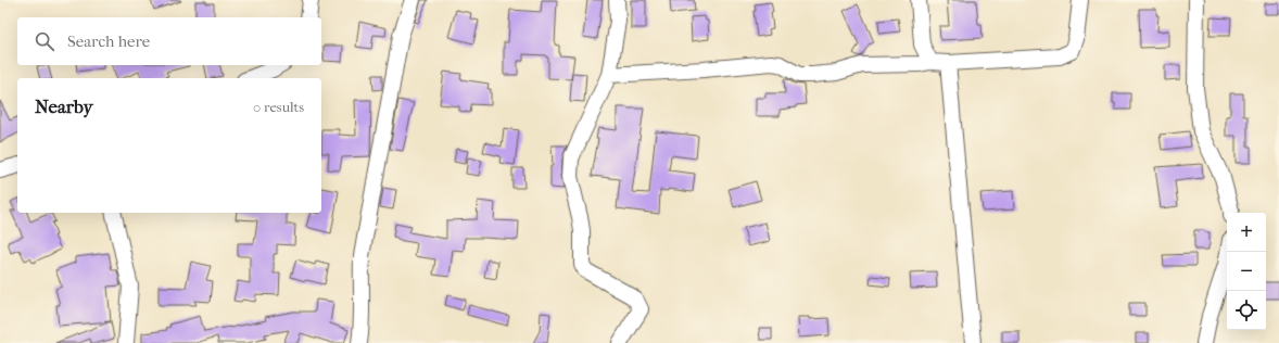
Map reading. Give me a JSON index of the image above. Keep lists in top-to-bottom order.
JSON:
{
  "page": {
    "search": "Search here",
    "heading": ["Nearby", "0 results"],
    "map_buttons": ["+", "−"]
  }
}
